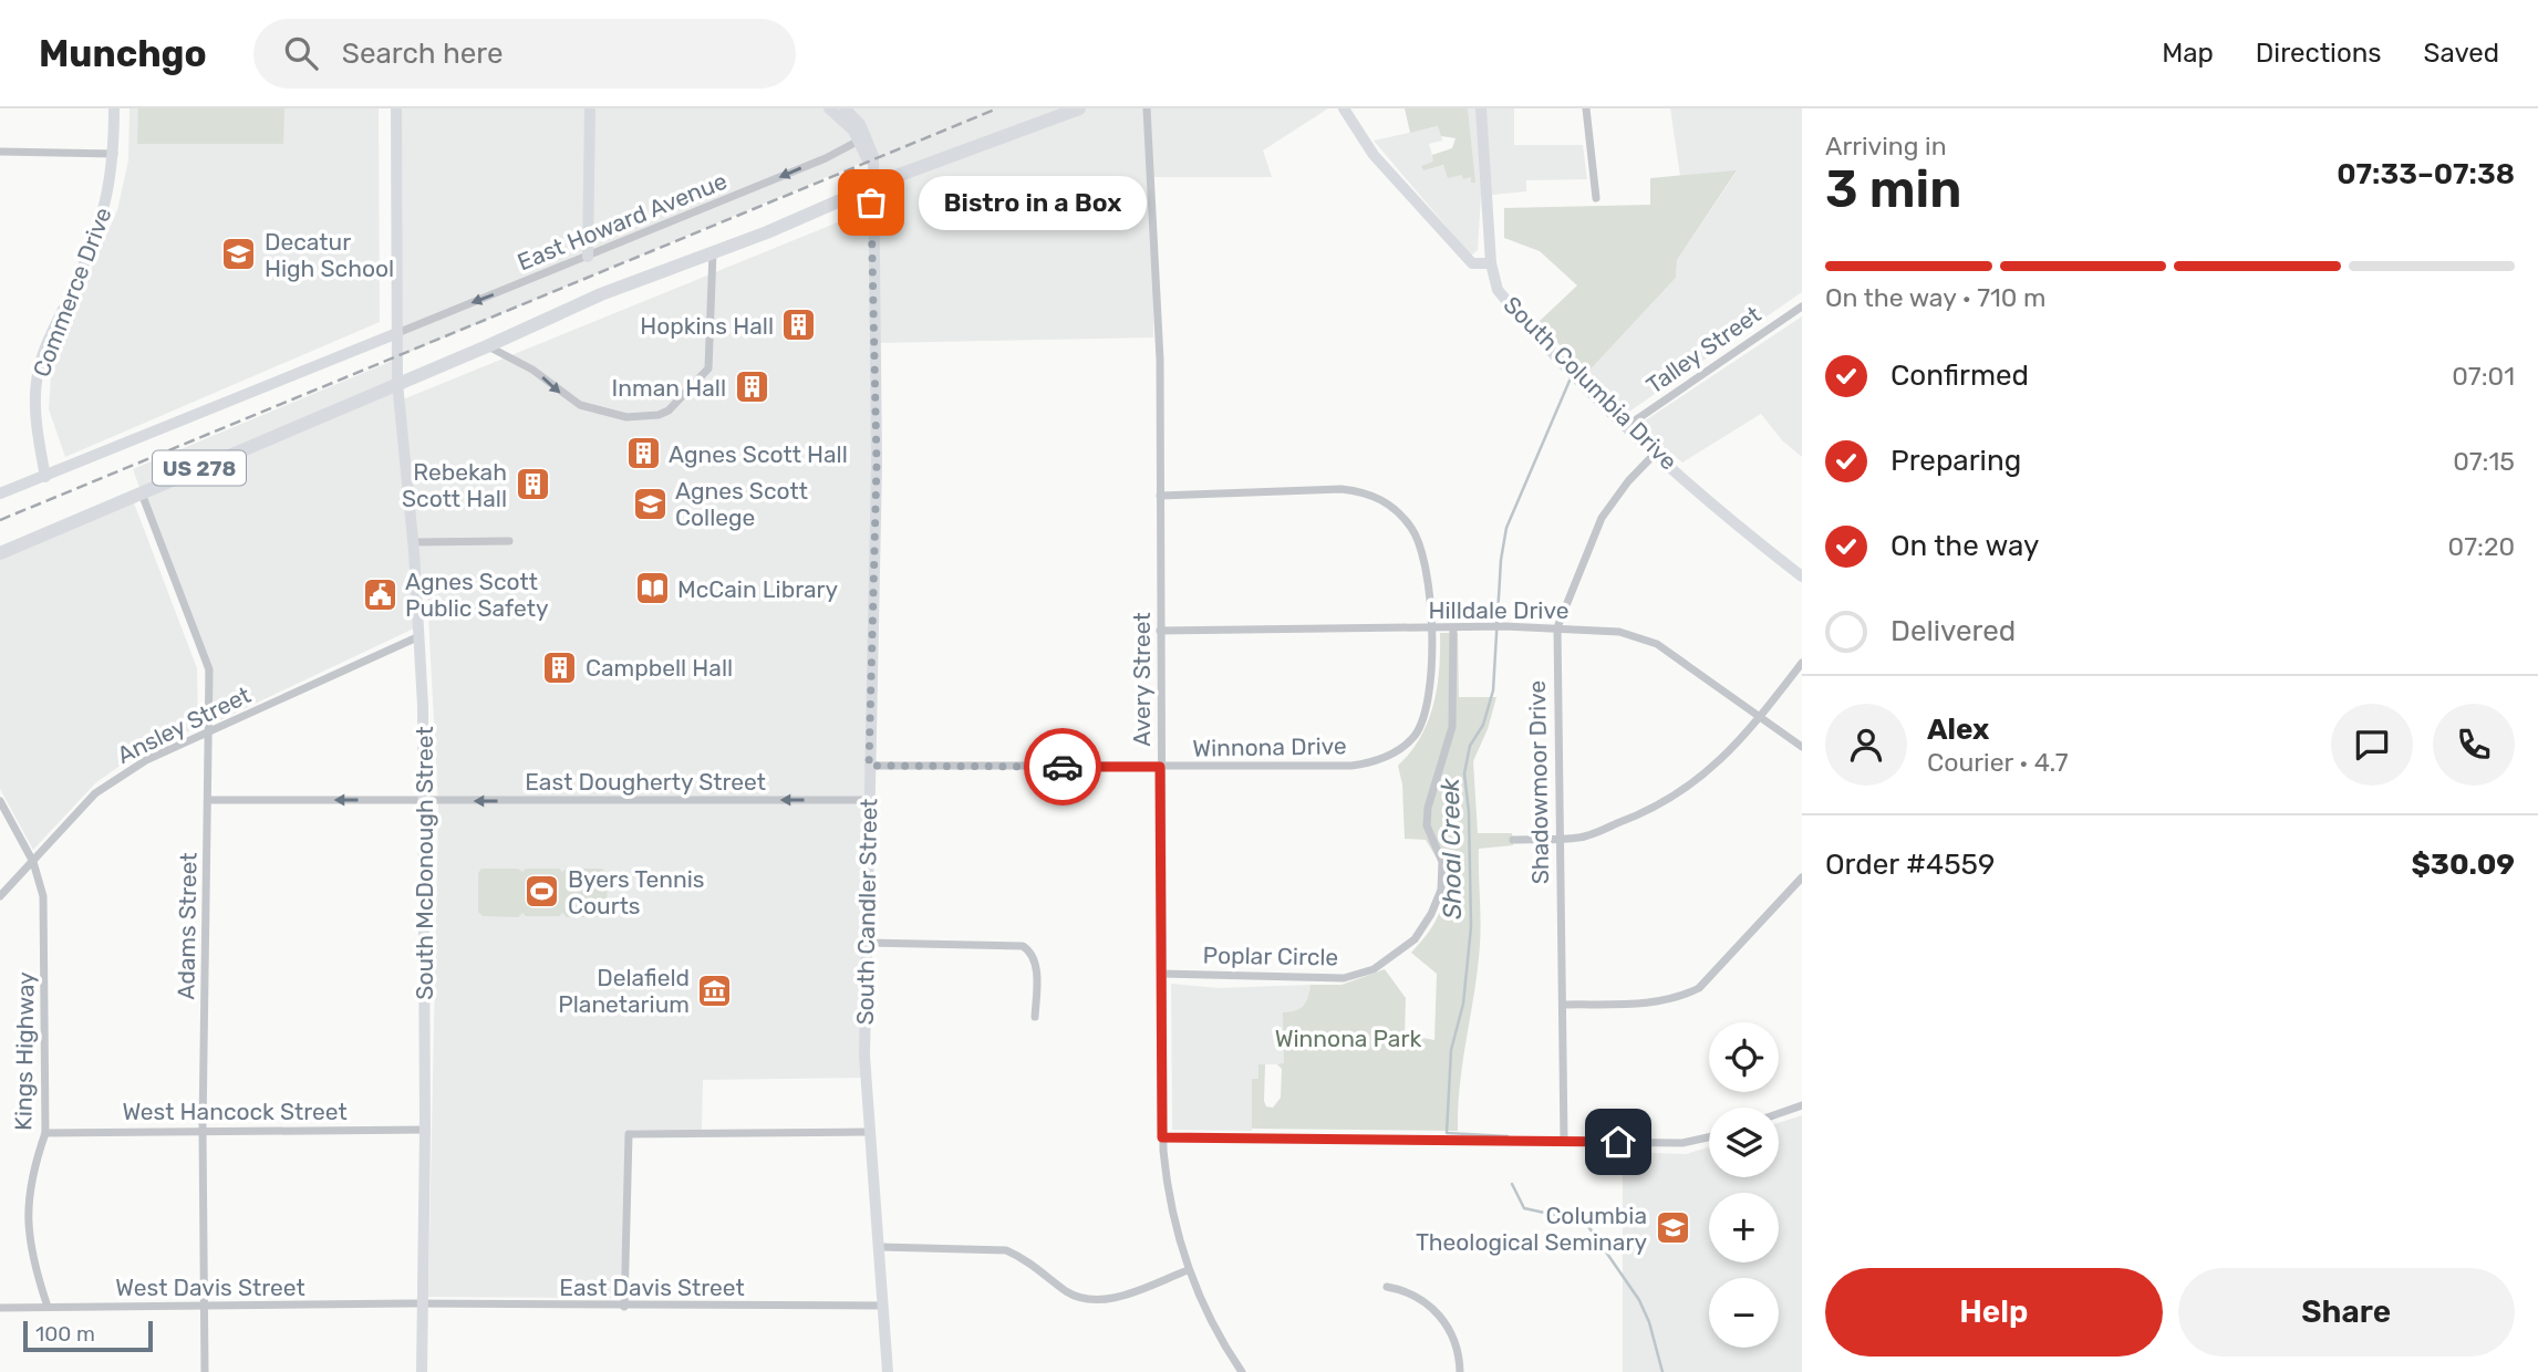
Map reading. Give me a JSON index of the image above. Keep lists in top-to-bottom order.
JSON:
{
  "streets": {
    "main road": [
      "Commerce Drive",
      "South Columbia Drive",
      "US 278",
      "South McDonough Street",
      "South Candler Street"
    ],
    "street": [
      "East Howard Avenue",
      "Talley Street",
      "Hilldale Drive",
      "Avery Street",
      "Ansley Street",
      "Winnona Drive",
      "East Dougherty Street",
      "Shadowmoor Drive",
      "Adams Street",
      "Poplar Circle",
      "Kings Highway",
      "West Hancock Street",
      "West Davis Street",
      "East Davis Street"
    ]
  },
  "crossings": [
    ["East Howard Avenue", "South McDonough Street"],
    ["Talley Street", "South Columbia Drive"],
    ["South Columbia Drive", "Shadowmoor Drive"],
    ["US 278", "South McDonough Street"],
    ["US 278", "South Candler Street"],
    ["US 278", "Adams Street"],
    ["Hilldale Drive", "Avery Street"],
    ["Hilldale Drive", "Winnona Drive"],
    ["Hilldale Drive", "Shadowmoor Drive"],
    ["Hilldale Drive", "Poplar Circle"],
    ["Avery Street", "Winnona Drive"],
    ["Avery Street", "Poplar Circle"],
    ["Ansley Street", "South McDonough Street"],
    ["Ansley Street", "Adams Street"],
    ["Ansley Street", "Kings Highway"],
    ["Winnona Drive", "South Candler Street"],
    ["East Dougherty Street", "South McDonough Street"],
    ["East Dougherty Street", "South Candler Street"],
    ["East Dougherty Street", "Adams Street"],
    ["South McDonough Street", "West Hancock Street"],
    ["South McDonough Street", "West Davis Street"],
    ["South McDonough Street", "East Davis Street"],
    ["South Candler Street", "East Davis Street"],
    ["Adams Street", "West Hancock Street"],
    ["Adams Street", "West Davis Street"],
    ["Kings Highway", "West Hancock Street"],
    ["Kings Highway", "West Davis Street"],
    ["West Davis Street", "East Davis Street"]
  ],
  "one_way": ["East Howard Avenue", "East Dougherty Street"],
  "water": ["Shoal Creek"],
  "parks": ["Winnona Park"],
  "places": {
    "other": ["Bistro in a Box"],
    "school or university": ["Decatur High School", "Agnes Scott College", "Columbia Theological Seminary"],
    "building": [
      "Hopkins Hall",
      "Inman Hall",
      "Agnes Scott Hall",
      "Rebekah Scott Hall",
      "Campbell Hall"
    ],
    "library": ["McCain Library"],
    "public building": ["Agnes Scott Public Safety"],
    "sports": ["Byers Tennis Courts"],
    "museum": ["Delafield Planetarium"]
  },
  "scale_bar": "100 m",
  "page": {
    "header": "Munchgo",
    "search": "Search here",
    "nav": ["Map", "Directions", "Saved"],
    "heading": ["3 min", "Arriving in", "07:33–07:38"],
    "panel": [
      "Alex",
      "Courier · 4.7",
      "Order #4559",
      "$30.09"
    ],
    "bubble": "Bistro in a Box",
    "bar": "On the way · 710 m",
    "list": [
      ["Confirmed", "07:01"],
      ["Preparing", "07:15"],
      ["On the way", "07:20"],
      "Delivered"
    ],
    "map_buttons": ["+", "−"],
    "buttons": ["Help", "Share"],
    "scale": "100 m"
  }
}
